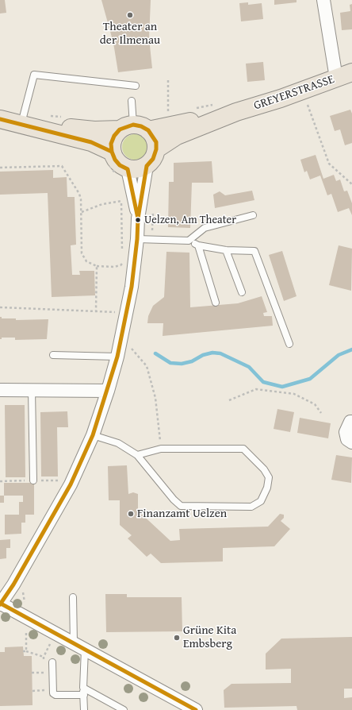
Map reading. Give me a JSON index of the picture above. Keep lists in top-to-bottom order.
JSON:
{
  "streets": {
    "main road": ["GREYERSTRASSE"]
  },
  "places": [
    "Theater an der Ilmenau",
    "Uelzen, Am Theater",
    "Finanzamt Uelzen",
    "Grüne Kita Embsberg"
  ]
}
